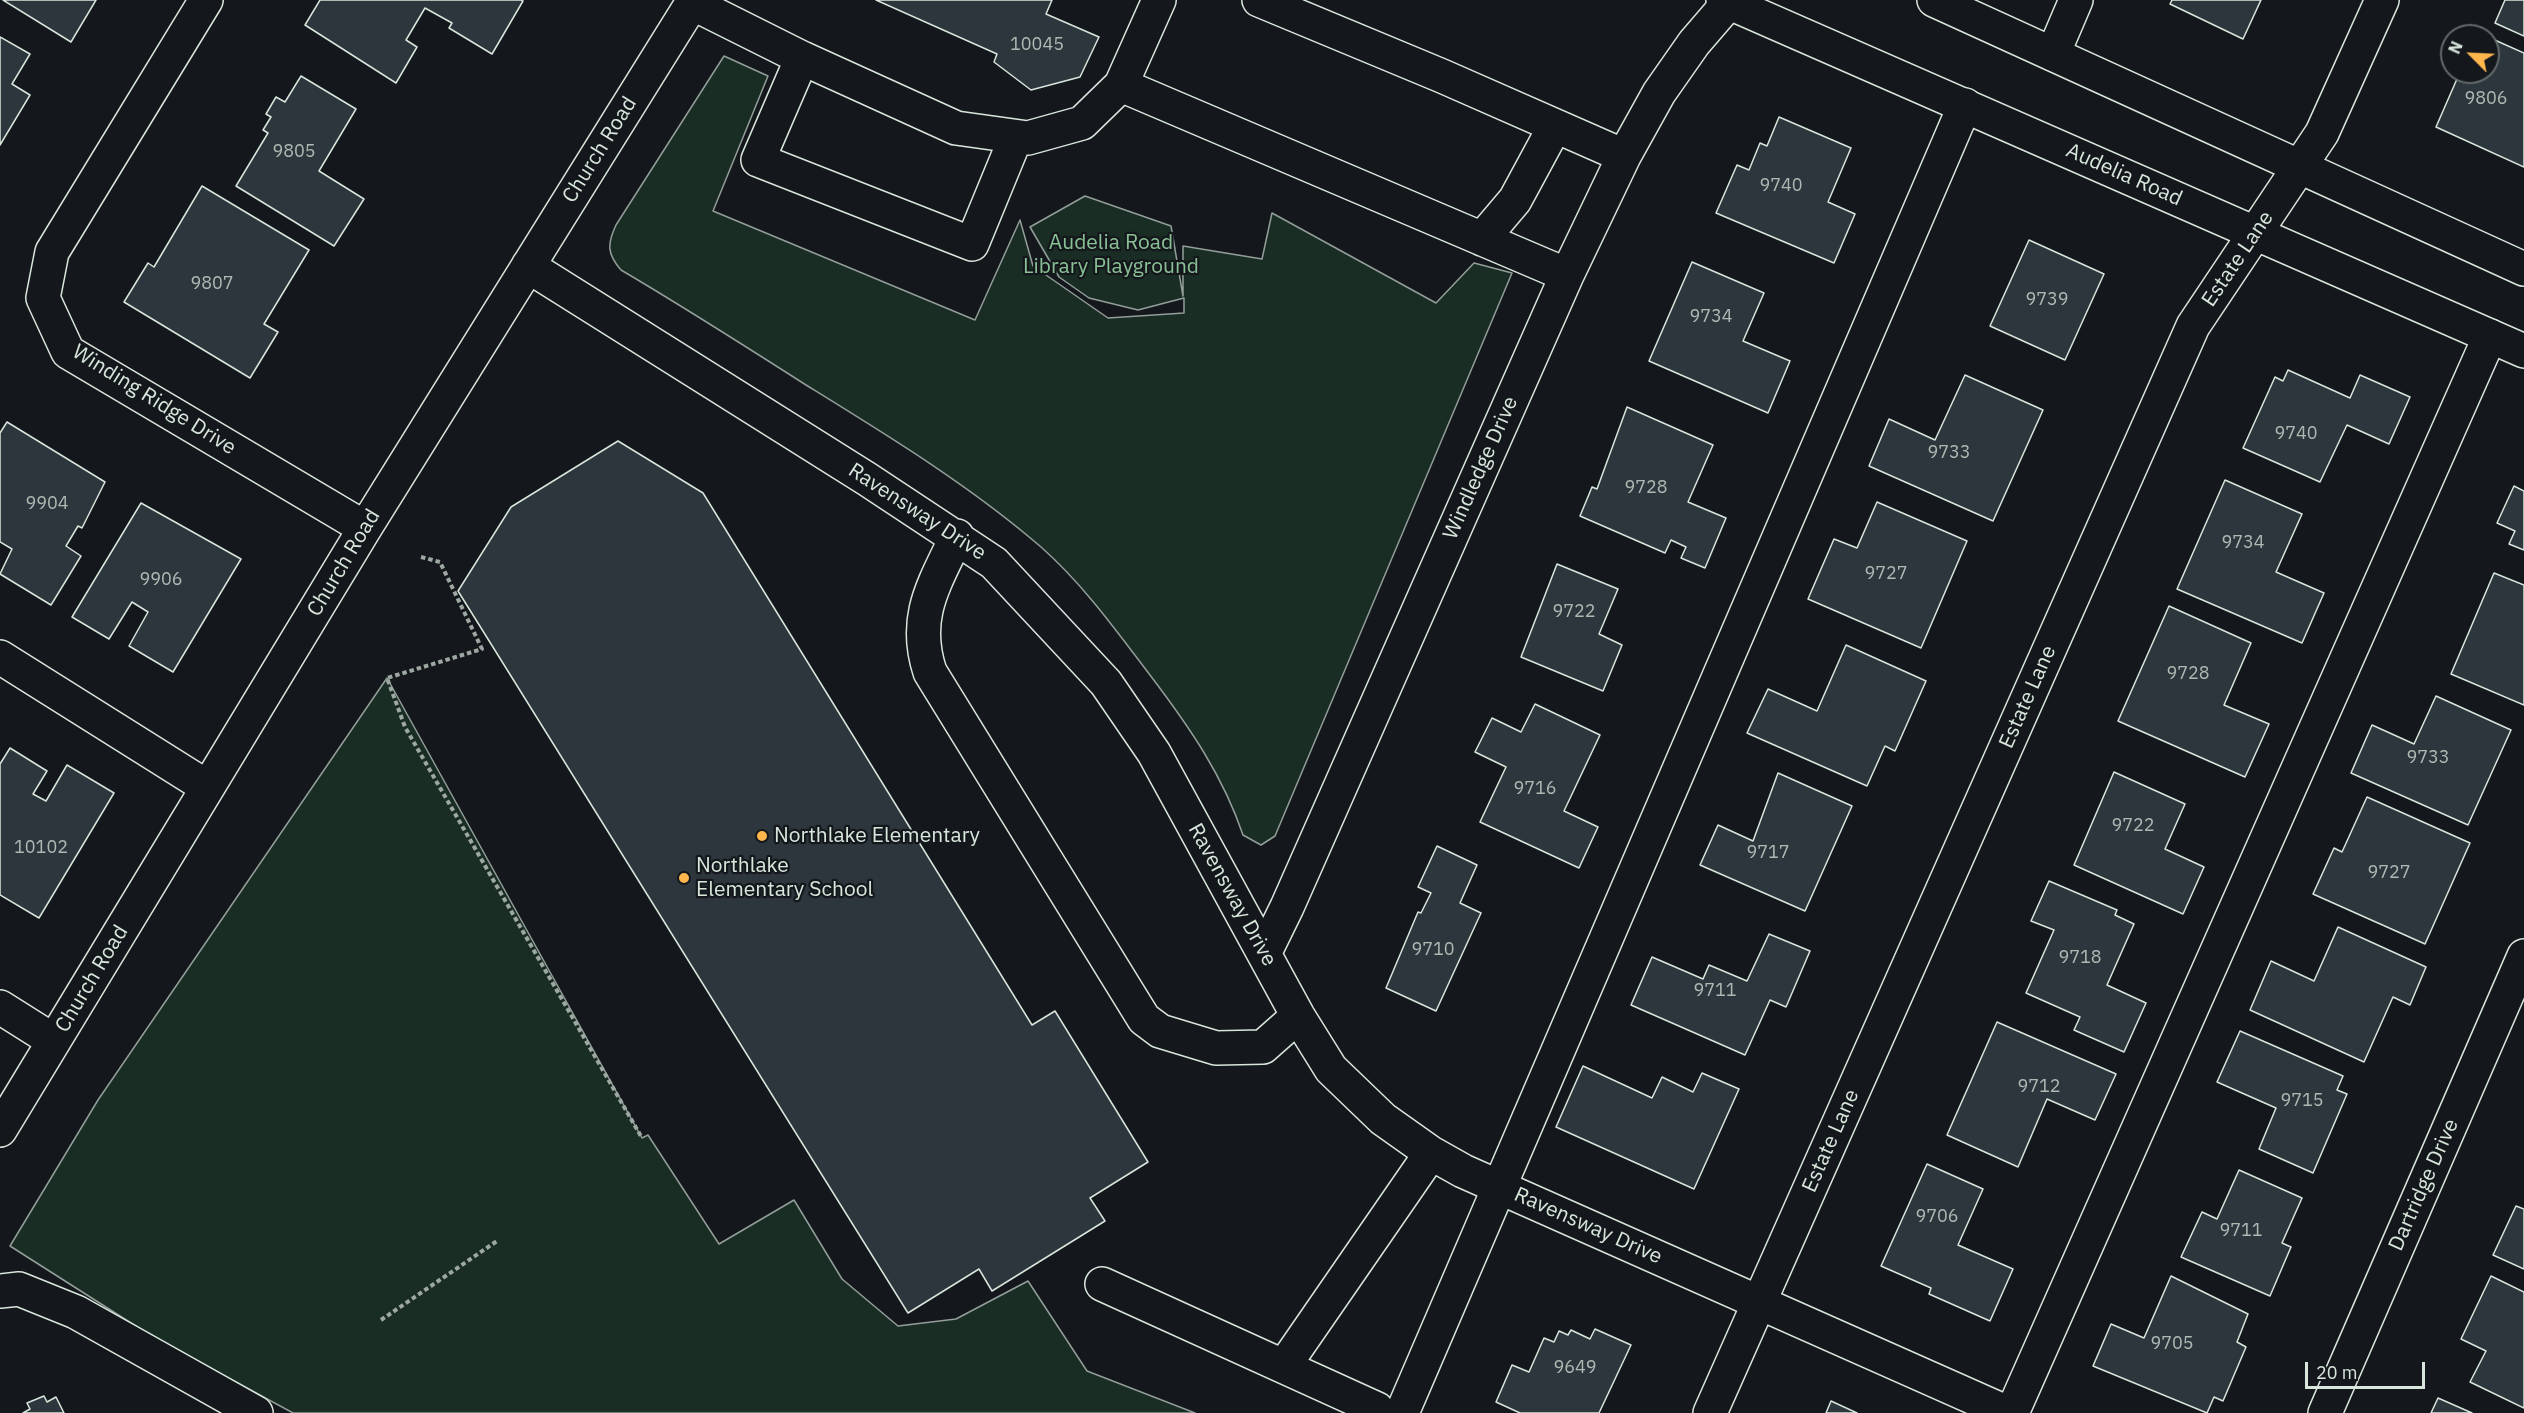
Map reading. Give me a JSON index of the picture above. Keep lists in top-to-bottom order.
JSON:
{
  "streets": {
    "street": [
      "Church Road",
      "Audelia Road",
      "Estate Lane",
      "Winding Ridge Drive",
      "Windledge Drive",
      "Ravensway Drive",
      "Dartridge Drive"
    ]
  },
  "crossings": [
    ["Church Road", "Winding Ridge Drive"],
    ["Church Road", "Ravensway Drive"],
    ["Audelia Road", "Estate Lane"],
    ["Audelia Road", "Windledge Drive"],
    ["Estate Lane", "Ravensway Drive"],
    ["Windledge Drive", "Ravensway Drive"]
  ],
  "parks": ["Audelia Road Library Playground"],
  "places": ["Northlake Elementary", "Northlake Elementary School"],
  "house_numbers": [
    "10045",
    "9806",
    "9805",
    "9740",
    "9807",
    "9739",
    "9734",
    "9740",
    "9733",
    "9728",
    "9904",
    "9734",
    "9727",
    "9906",
    "9722",
    "9728",
    "9733",
    "9716",
    "9722",
    "10102",
    "9717",
    "9727",
    "9710",
    "9718",
    "9711",
    "9712",
    "9715",
    "9706",
    "9711",
    "9705",
    "9649"
  ],
  "scale_bar": "20 m",
  "north": "top left"
}
